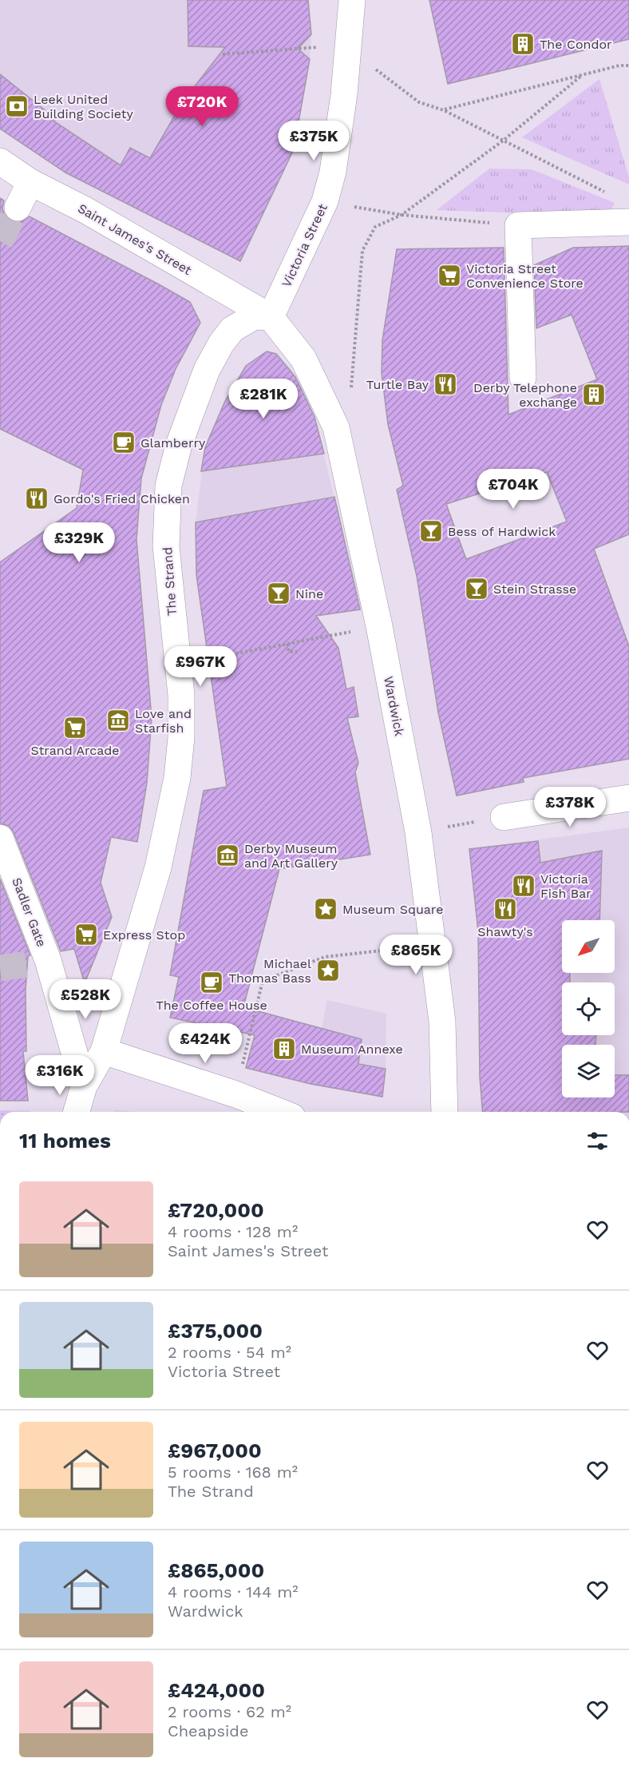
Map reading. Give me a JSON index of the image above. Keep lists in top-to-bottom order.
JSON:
{
  "streets": {
    "street": [
      "Saint James's Street",
      "Victoria Street",
      "The Strand",
      "Wardwick",
      "Sadler Gate"
    ]
  },
  "crossings": [
    ["Saint James's Street", "Victoria Street"],
    ["Saint James's Street", "The Strand"],
    ["Saint James's Street", "Wardwick"],
    ["Victoria Street", "The Strand"],
    ["Victoria Street", "Wardwick"],
    ["The Strand", "Wardwick"],
    ["The Strand", "Sadler Gate"]
  ],
  "places": {
    "building": ["The Condor", "Derby Telephone exchange", "Museum Annexe"],
    "bank": ["Leek United Building Society"],
    "supermarket": ["Victoria Street Convenience Store", "Strand Arcade", "Express Stop"],
    "restaurant": [
      "Turtle Bay",
      "Gordo's Fried Chicken",
      "Victoria Fish Bar",
      "Shawty's"
    ],
    "cafe": ["Glamberry", "The Coffee House"],
    "bar": ["Bess of Hardwick", "Stein Strasse", "Nine"],
    "museum": ["Love and Starfish", "Derby Museum and Art Gallery"],
    "place": ["Museum Square", "Michael Thomas Bass"]
  },
  "north": "bottom left",
  "page": {
    "price": [
      "£720K",
      "£375K",
      "£281K",
      "£704K",
      "£329K",
      "£967K",
      "£378K",
      "£865K",
      "£528K",
      "£424K",
      "£316K"
    ],
    "heading": "11 homes",
    "list": [
      {
        "name": "£720,000",
        "note": "4 rooms · 128 m² · Saint James's Street"
      },
      {
        "name": "£375,000",
        "note": "2 rooms · 54 m² · Victoria Street"
      },
      {
        "name": "£967,000",
        "note": "5 rooms · 168 m² · The Strand"
      },
      {
        "name": "£865,000",
        "note": "4 rooms · 144 m² · Wardwick"
      },
      {
        "name": "£424,000",
        "note": "2 rooms · 62 m² · Cheapside"
      }
    ]
  }
}
